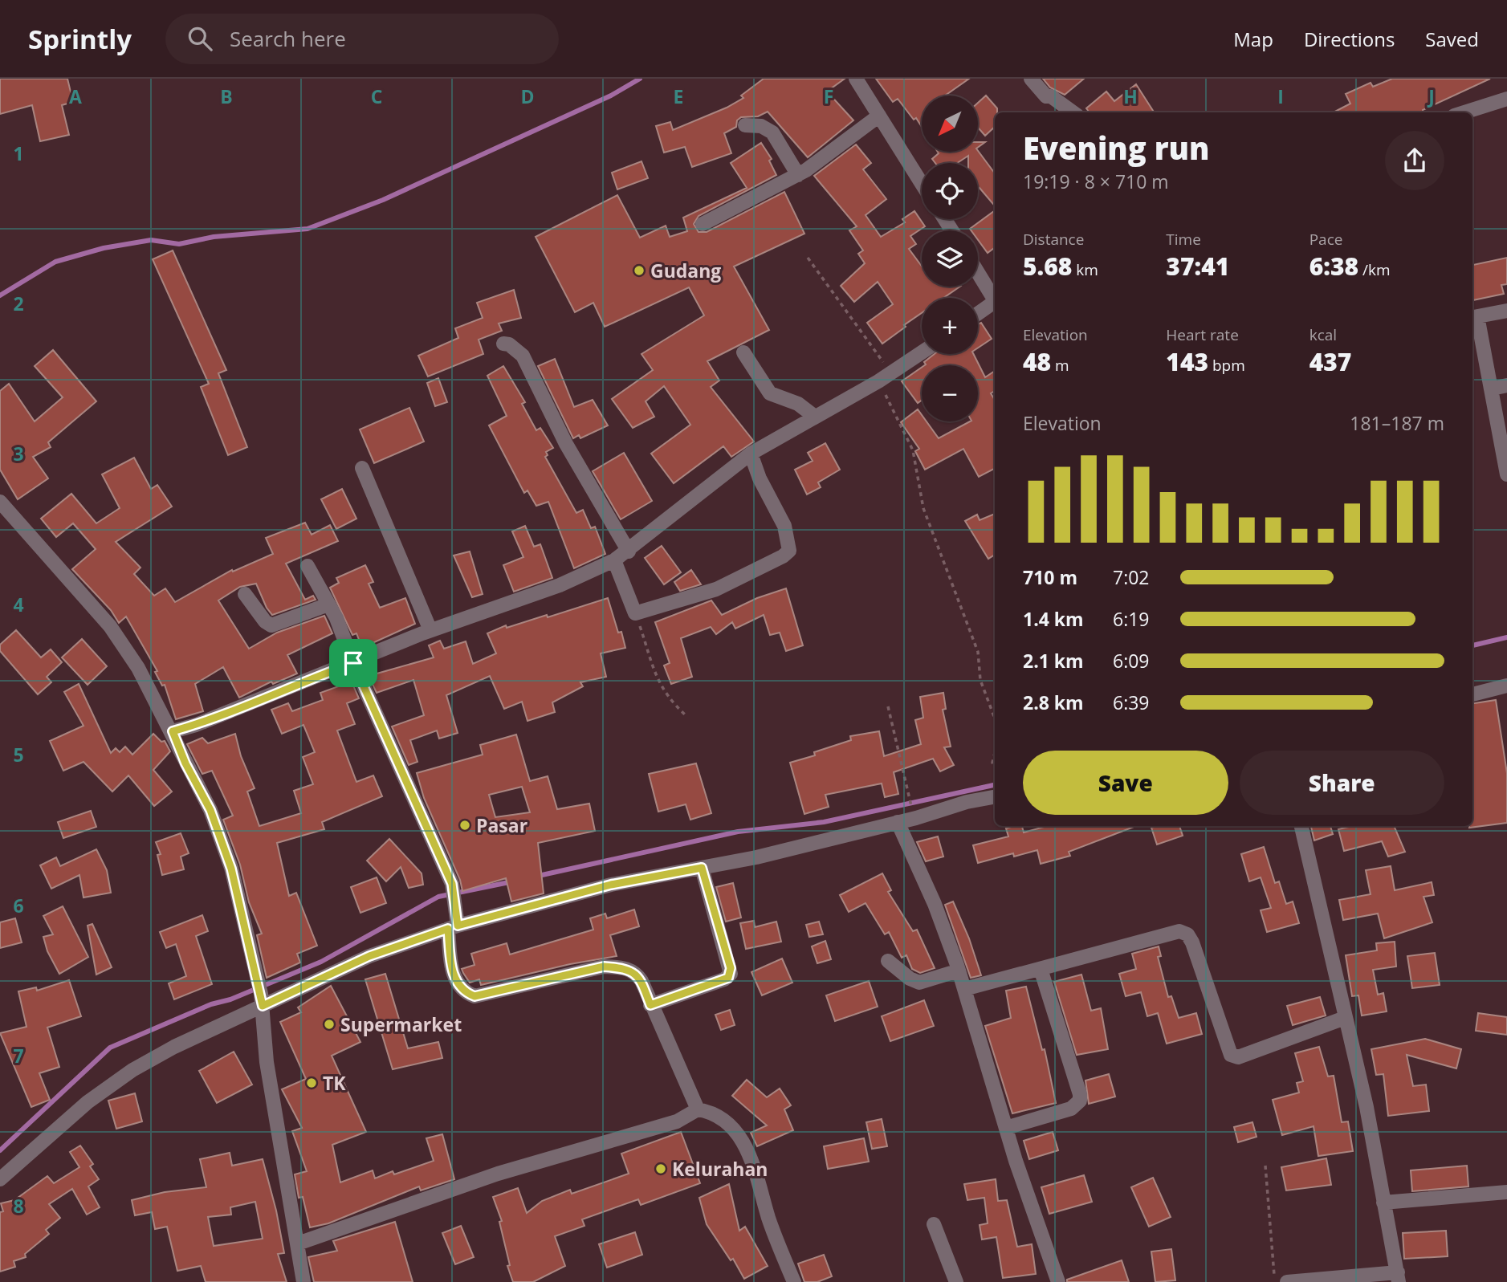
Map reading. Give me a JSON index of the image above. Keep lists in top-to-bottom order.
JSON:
{
  "places": [
    "Gudang",
    "Pasar",
    "Supermarket",
    "TK",
    "Kelurahan"
  ],
  "north": "bottom left",
  "page": {
    "header": "Sprintly",
    "search": "Search here",
    "nav": ["Map", "Directions", "Saved"],
    "map_buttons": ["+", "−"],
    "heading": ["Evening run", "19:19 · 8 × 710 m"],
    "stats": [
      ["Distance", "5.68 km"],
      ["Time", "37:41"],
      ["Pace", "6:38 /km"],
      ["Elevation", "48 m"],
      ["Heart rate", "143 bpm"],
      ["kcal", "437"]
    ],
    "chart": ["Elevation", "181–187 m"],
    "list": [
      {
        "name": "710 m",
        "note": "7:02"
      },
      {
        "name": "1.4 km",
        "note": "6:19"
      },
      {
        "name": "2.1 km",
        "note": "6:09"
      },
      {
        "name": "2.8 km",
        "note": "6:39"
      }
    ],
    "buttons": ["Save", "Share"]
  },
  "grid": {
    "columns": [
      "A",
      "B",
      "C",
      "D",
      "E",
      "F",
      "H",
      "I",
      "J"
    ],
    "rows": [
      "1",
      "2",
      "3",
      "4",
      "5",
      "6",
      "7",
      "8"
    ]
  }
}
